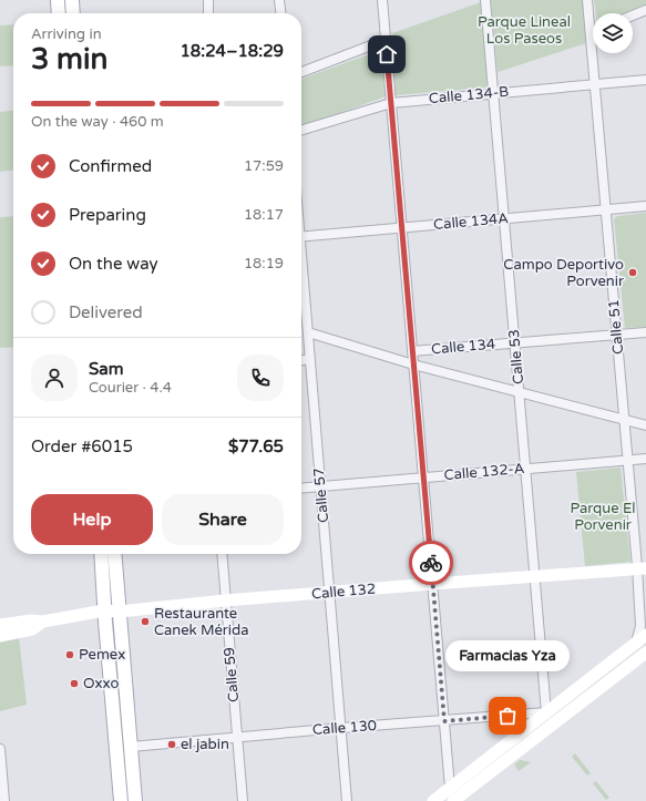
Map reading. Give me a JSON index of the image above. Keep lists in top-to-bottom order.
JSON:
{
  "streets": {
    "street": [
      "Calle 134-B",
      "Calle 134A",
      "Calle 51",
      "Calle 134",
      "Calle 53",
      "Calle 132-A",
      "Calle 57",
      "Calle 132",
      "Calle 59",
      "Calle 130"
    ]
  },
  "crossings": [
    ["Calle 134-B", "Calle 51"],
    ["Calle 134-B", "Calle 53"],
    ["Calle 134A", "Calle 51"],
    ["Calle 134A", "Calle 53"],
    ["Calle 51", "Calle 134"],
    ["Calle 51", "Calle 132-A"],
    ["Calle 51", "Calle 132"],
    ["Calle 134", "Calle 53"],
    ["Calle 53", "Calle 132-A"],
    ["Calle 53", "Calle 132"],
    ["Calle 53", "Calle 130"],
    ["Calle 132-A", "Calle 57"],
    ["Calle 57", "Calle 132"],
    ["Calle 57", "Calle 130"],
    ["Calle 132", "Calle 59"],
    ["Calle 59", "Calle 130"]
  ],
  "parks": ["Parque Lineal Los Paseos", "Parque El Porvenir"],
  "places": [
    "Campo Deportivo Porvenir",
    "Restaurante Canek Mérida",
    "Pemex",
    "Oxxo",
    "Farmacias Yza",
    "el jabin"
  ],
  "page": {
    "heading": ["3 min", "Arriving in", "18:24–18:29"],
    "panel": [
      "Sam",
      "Courier · 4.4",
      "Order #6015",
      "$77.65"
    ],
    "bar": "On the way · 460 m",
    "list": [
      ["Confirmed", "17:59"],
      ["Preparing", "18:17"],
      ["On the way", "18:19"],
      "Delivered"
    ],
    "buttons": ["Help", "Share"],
    "bubble": "Farmacias Yza"
  }
}
